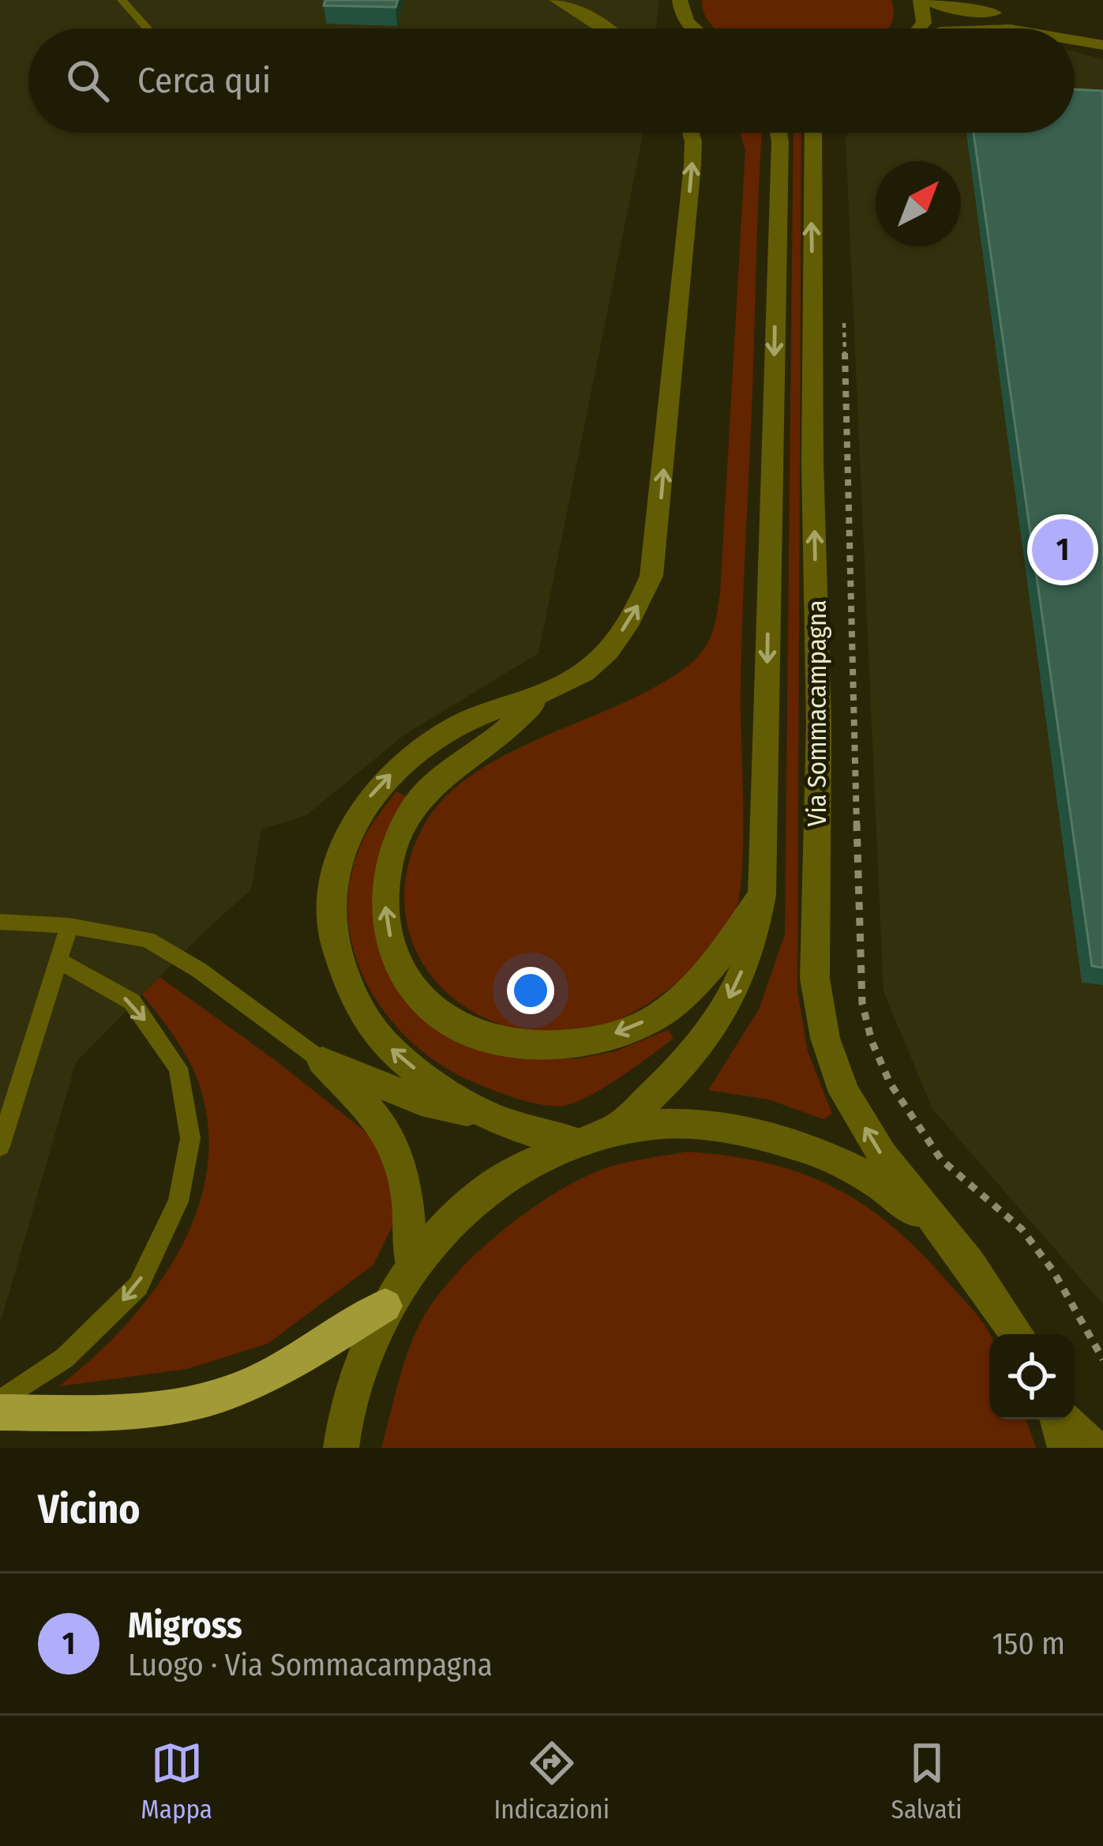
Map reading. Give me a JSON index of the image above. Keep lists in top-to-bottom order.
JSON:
{
  "streets": {
    "street": ["Via Sommacampagna"]
  },
  "north": "top right",
  "page": {
    "search": "Cerca qui",
    "pins": "1",
    "heading": "Vicino",
    "list": [
      {
        "mark": "1",
        "name": "Migross",
        "note": "Luogo · Via Sommacampagna",
        "value": "150 m"
      }
    ],
    "nav": ["Mappa", "Indicazioni", "Salvati"]
  }
}
